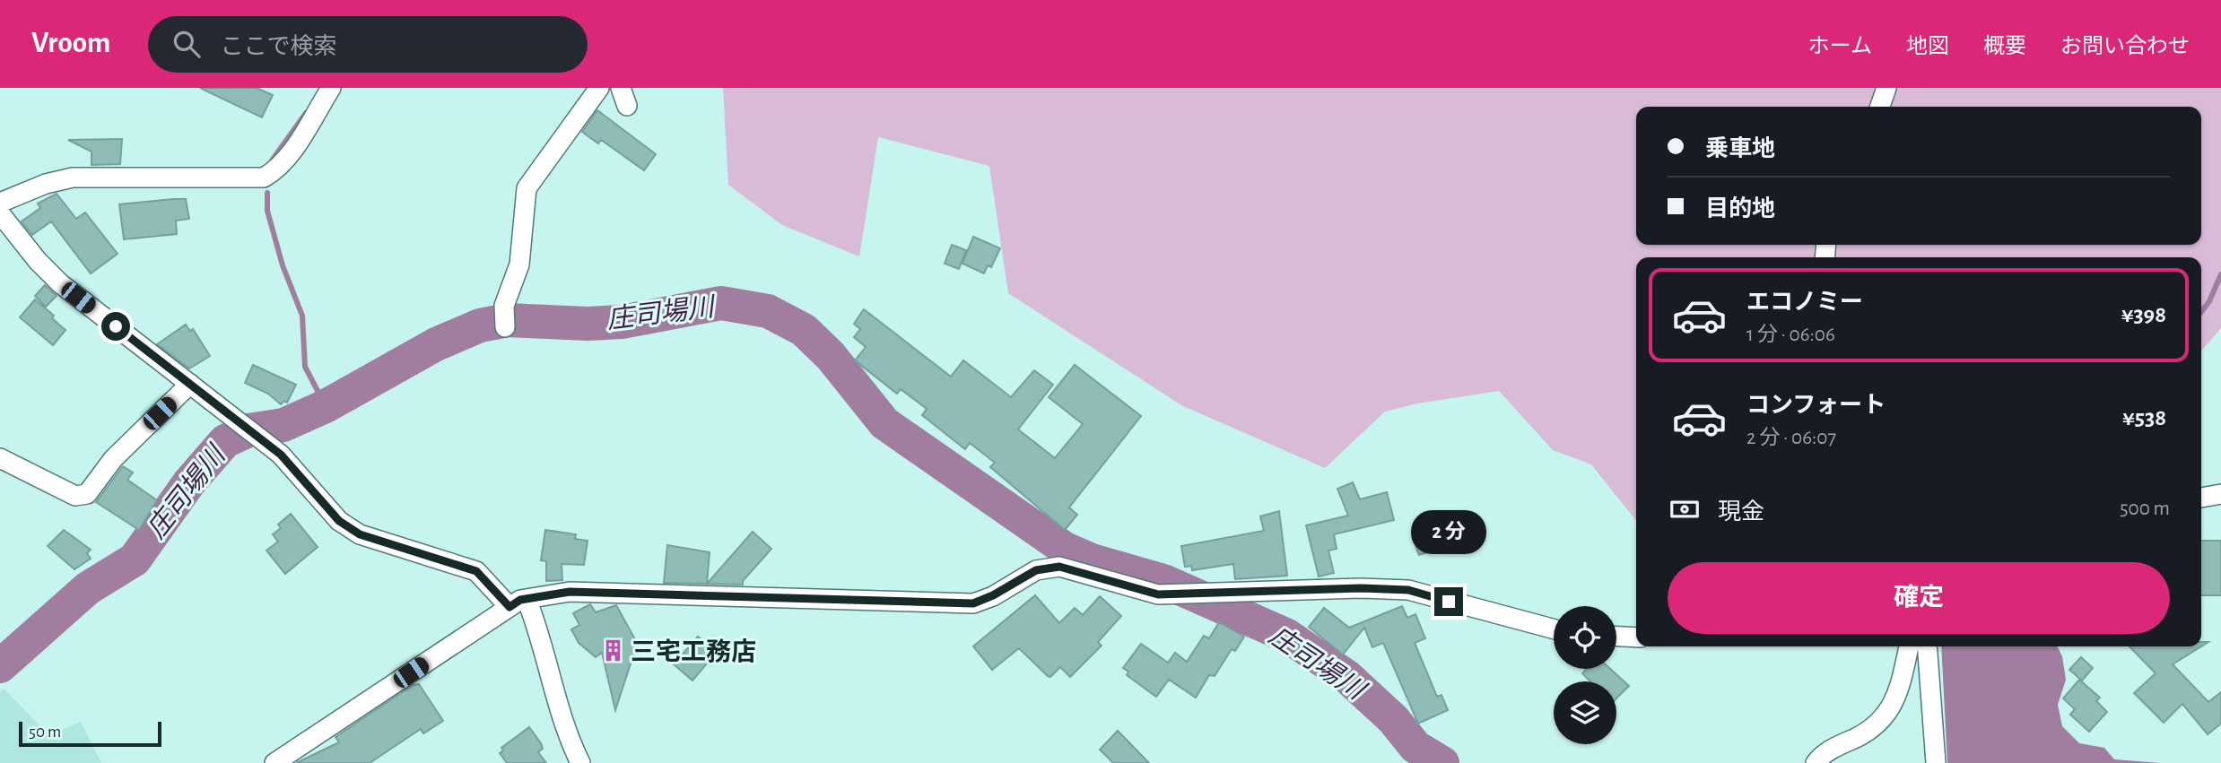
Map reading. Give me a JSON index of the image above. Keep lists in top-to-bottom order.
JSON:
{
  "water": ["庄司場川"],
  "places": {
    "building": ["三宅工務店"]
  },
  "scale_bar": "50 m",
  "page": {
    "header": "Vroom",
    "search": "ここで検索",
    "nav": [
      "ホーム",
      "地図",
      "概要",
      "お問い合わせ"
    ],
    "banner": ["乗車地", "目的地"],
    "list": [
      {
        "name": "エコノミー",
        "note": "1 分 · 06:06",
        "value": "¥398"
      },
      {
        "name": "コンフォート",
        "note": "2 分 · 06:07",
        "value": "¥538"
      }
    ],
    "pay": ["現金", "500 m"],
    "bubble": "2 分",
    "buttons": "確定",
    "scale": "50 m"
  }
}
